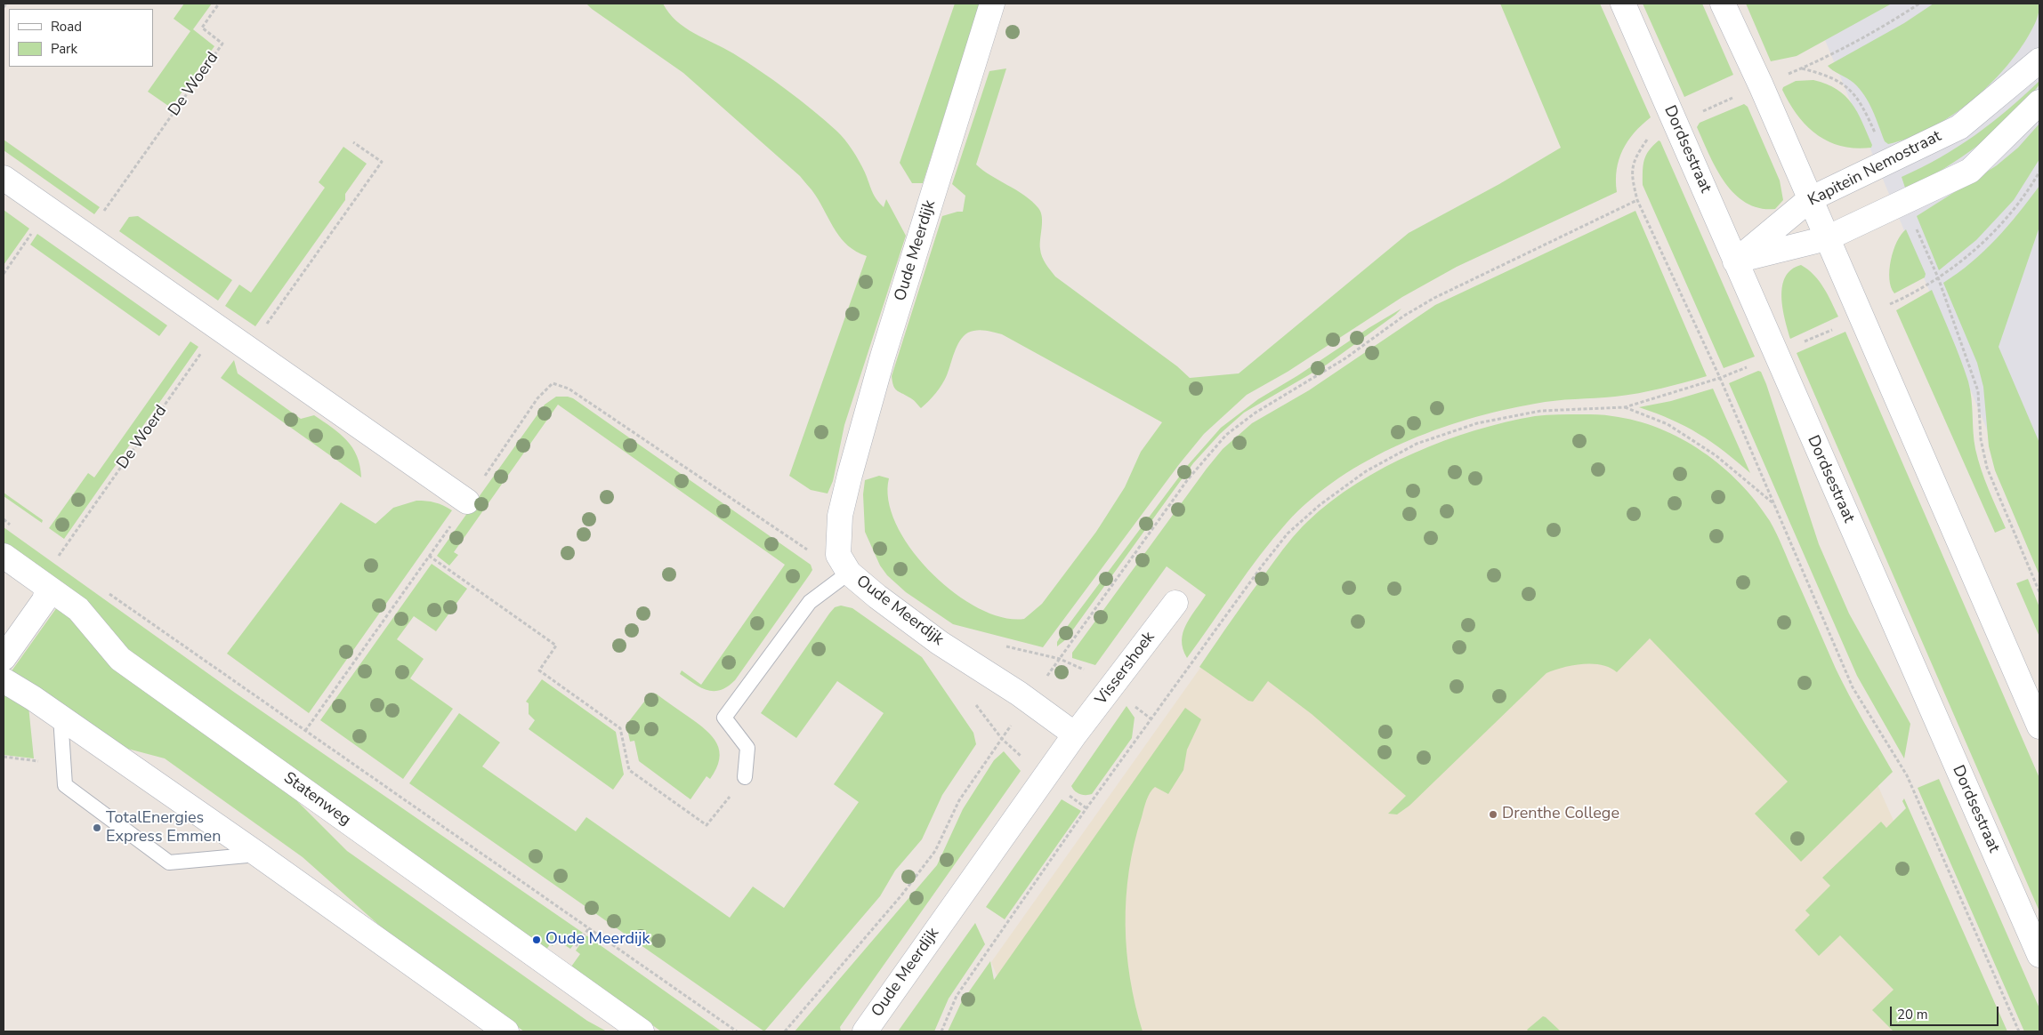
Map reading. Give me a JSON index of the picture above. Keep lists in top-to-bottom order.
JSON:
{
  "streets": {
    "street": [
      "Dordsestraat",
      "Kapitein Nemostraat",
      "Oude Meerdijk",
      "Vissershoek",
      "Statenweg"
    ],
    "path": ["De Woerd"]
  },
  "crossings": [
    ["Dordsestraat", "Kapitein Nemostraat"],
    ["Oude Meerdijk", "Vissershoek"]
  ],
  "places": ["Drenthe College", "TotalEnergies Express Emmen", "Oude Meerdijk"],
  "legend": ["Road", "Park"],
  "scale_bar": "20 m"
}
